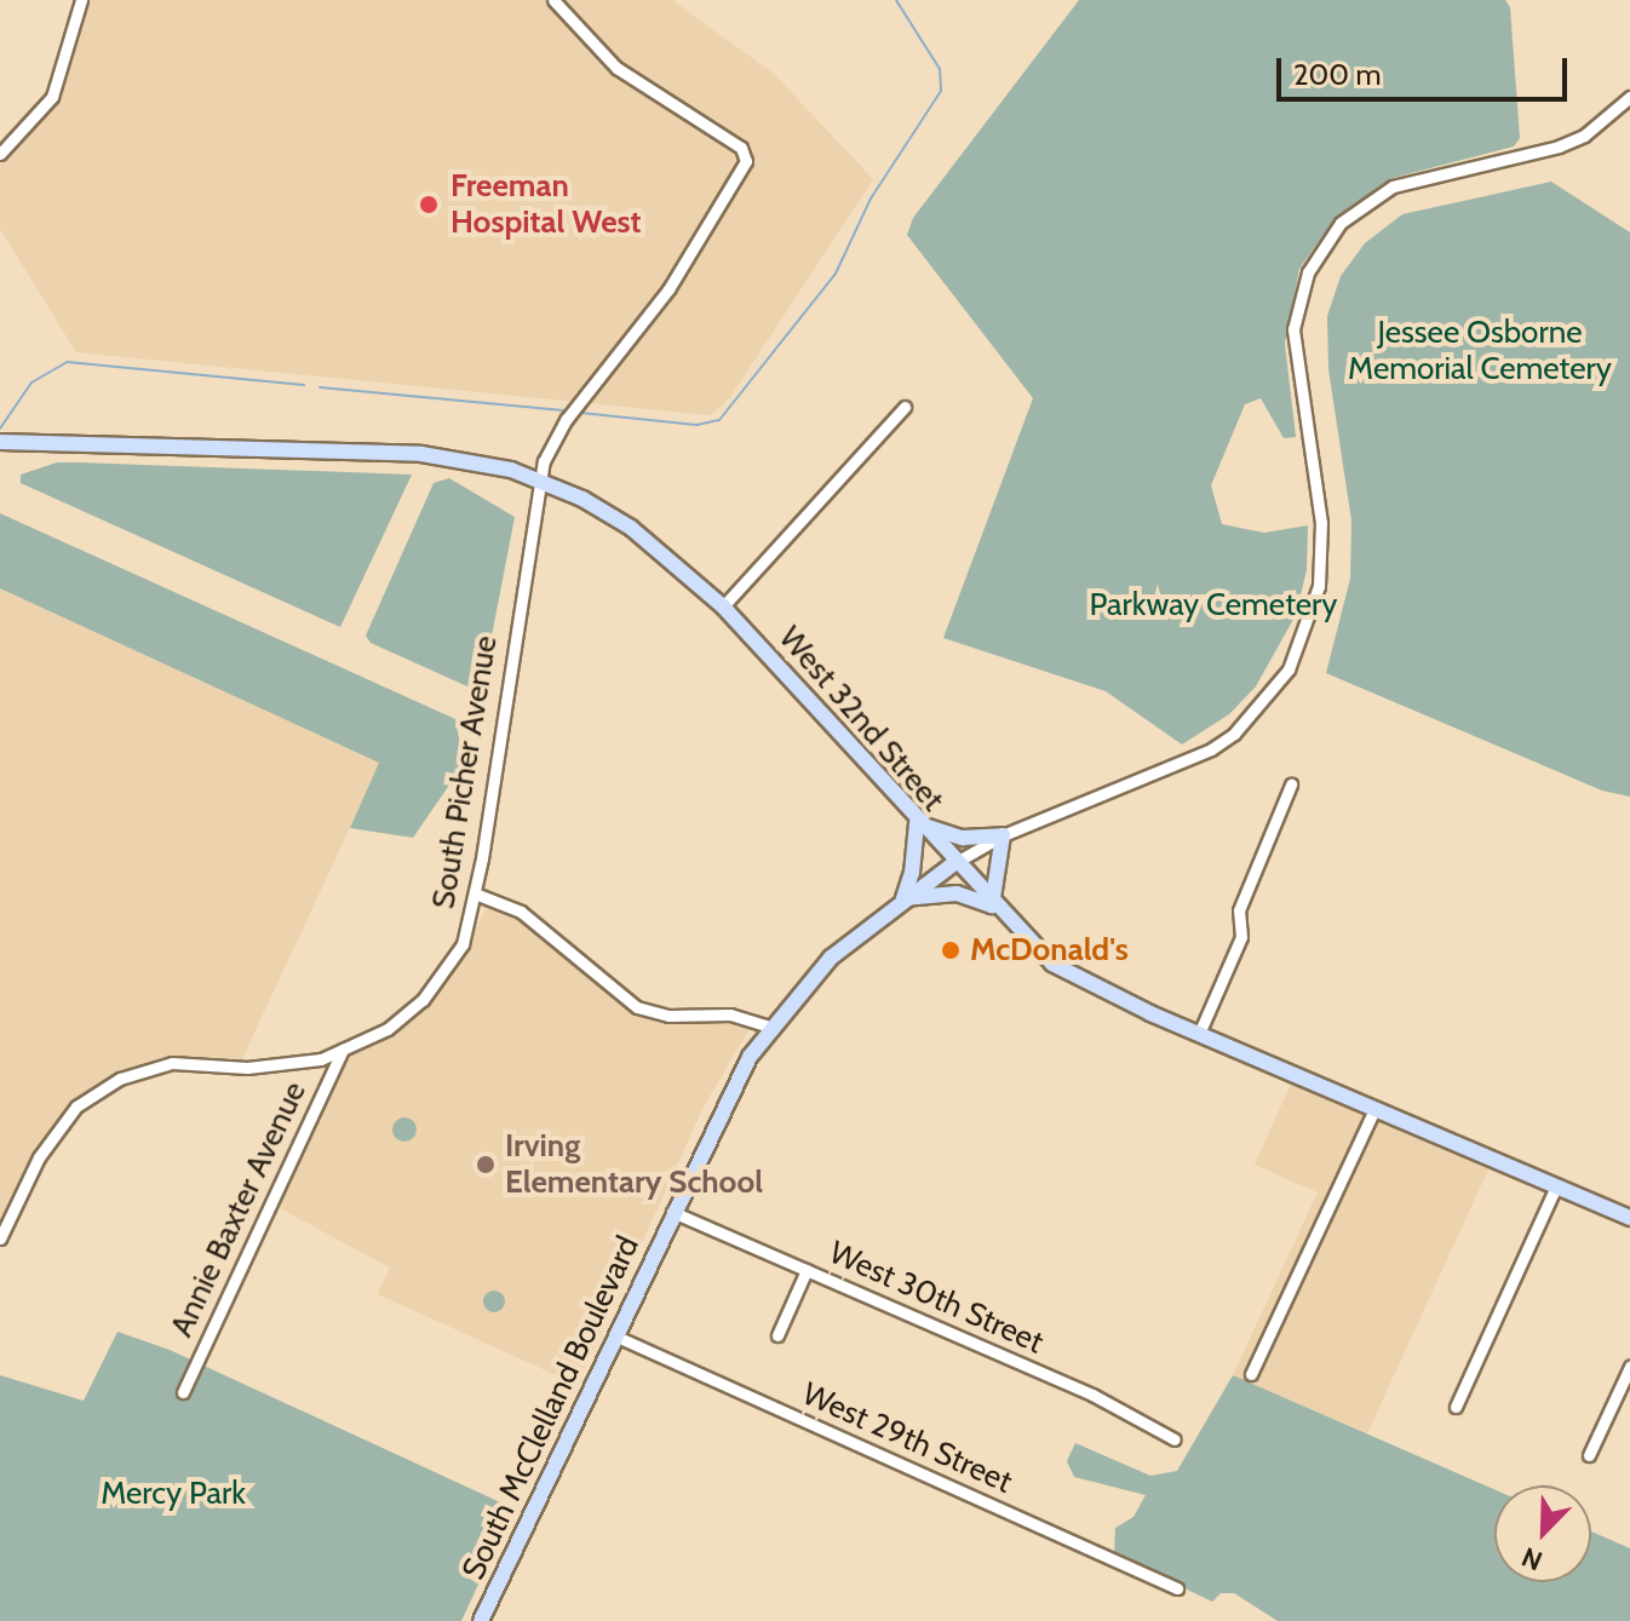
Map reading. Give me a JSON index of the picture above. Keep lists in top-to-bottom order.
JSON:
{
  "streets": {
    "main road": ["West 32nd Street", "South McClelland Boulevard"],
    "street": [
      "South Picher Avenue",
      "Annie Baxter Avenue",
      "West 30th Street",
      "West 29th Street"
    ]
  },
  "crossings": [
    ["West 32nd Street", "South Picher Avenue"],
    ["West 32nd Street", "South McClelland Boulevard"],
    ["South Picher Avenue", "Annie Baxter Avenue"],
    ["West 30th Street", "South McClelland Boulevard"],
    ["South McClelland Boulevard", "West 29th Street"]
  ],
  "parks": ["Jessee Osborne Memorial Cemetery", "Parkway Cemetery", "Mercy Park"],
  "places": ["Freeman Hospital West", "McDonald's", "Irving Elementary School"],
  "scale_bar": "200 m",
  "north": "bottom left"
}
